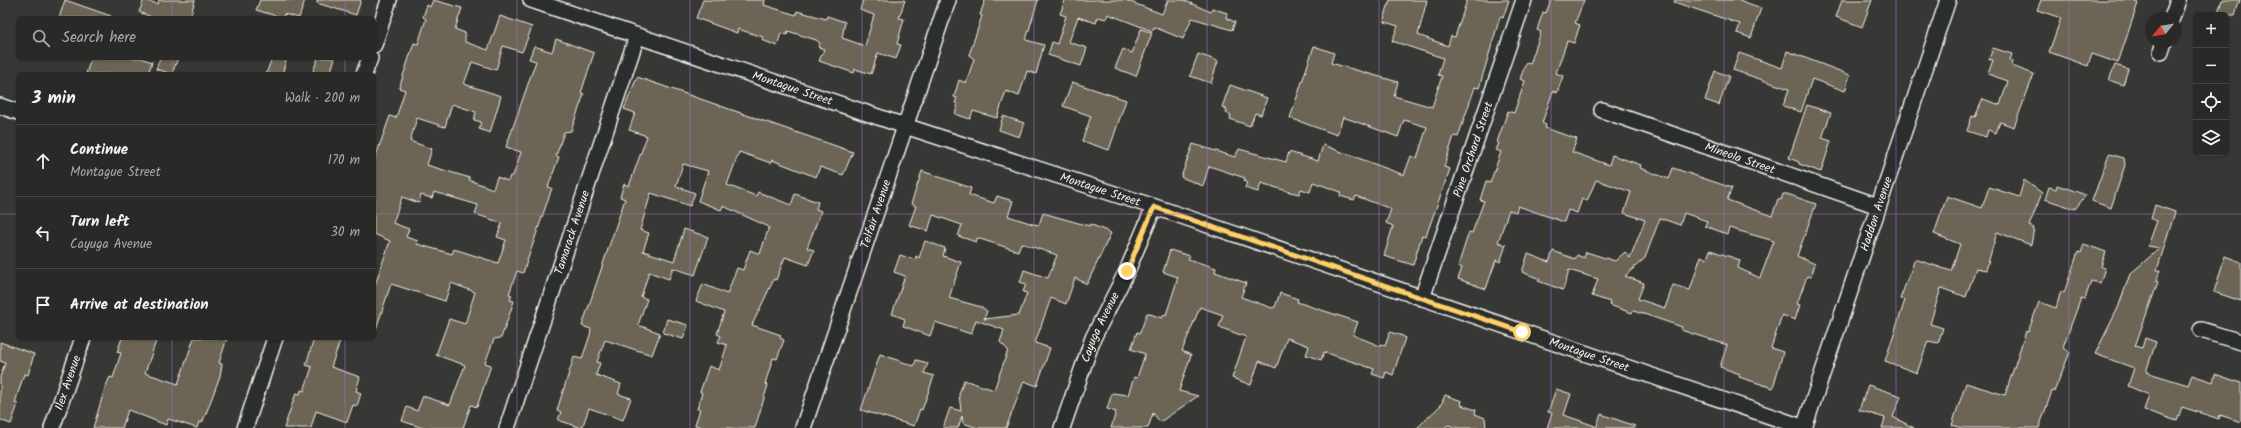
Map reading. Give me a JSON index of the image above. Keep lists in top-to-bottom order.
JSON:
{
  "streets": {
    "street": [
      "Montague Street",
      "Pine Orchard Street",
      "Mineola Street",
      "Telfair Avenue",
      "Haddon Avenue",
      "Tamarack Avenue",
      "Cayuga Avenue",
      "Ilex Avenue"
    ]
  },
  "crossings": [
    ["Montague Street", "Pine Orchard Street"],
    ["Montague Street", "Telfair Avenue"],
    ["Montague Street", "Haddon Avenue"],
    ["Montague Street", "Tamarack Avenue"],
    ["Montague Street", "Cayuga Avenue"],
    ["Mineola Street", "Haddon Avenue"]
  ],
  "north": "bottom left",
  "page": {
    "map_buttons": ["+", "−"],
    "search": "Search here",
    "heading": ["3 min", "Walk · 200 m"],
    "list": [
      ["Continue", "Montague Street", "170 m"],
      ["Turn left", "Cayuga Avenue", "30 m"],
      "Arrive at destination"
    ]
  }
}
